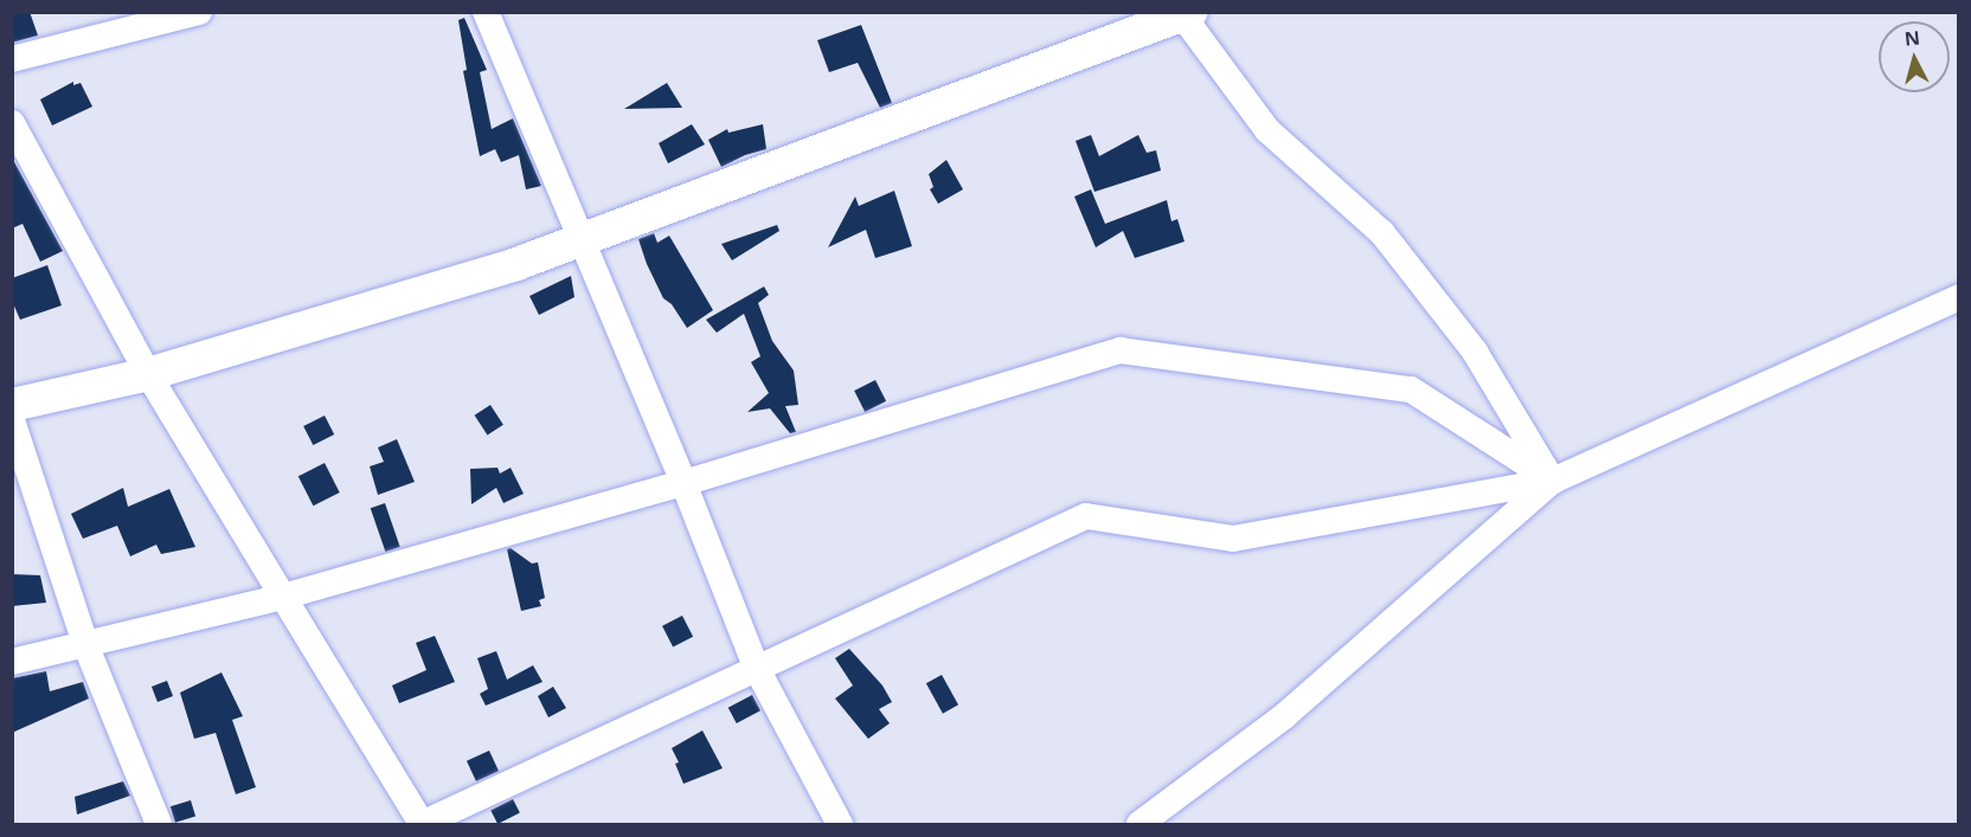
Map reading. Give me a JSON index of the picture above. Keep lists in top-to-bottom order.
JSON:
{
  "north": "top"
}
